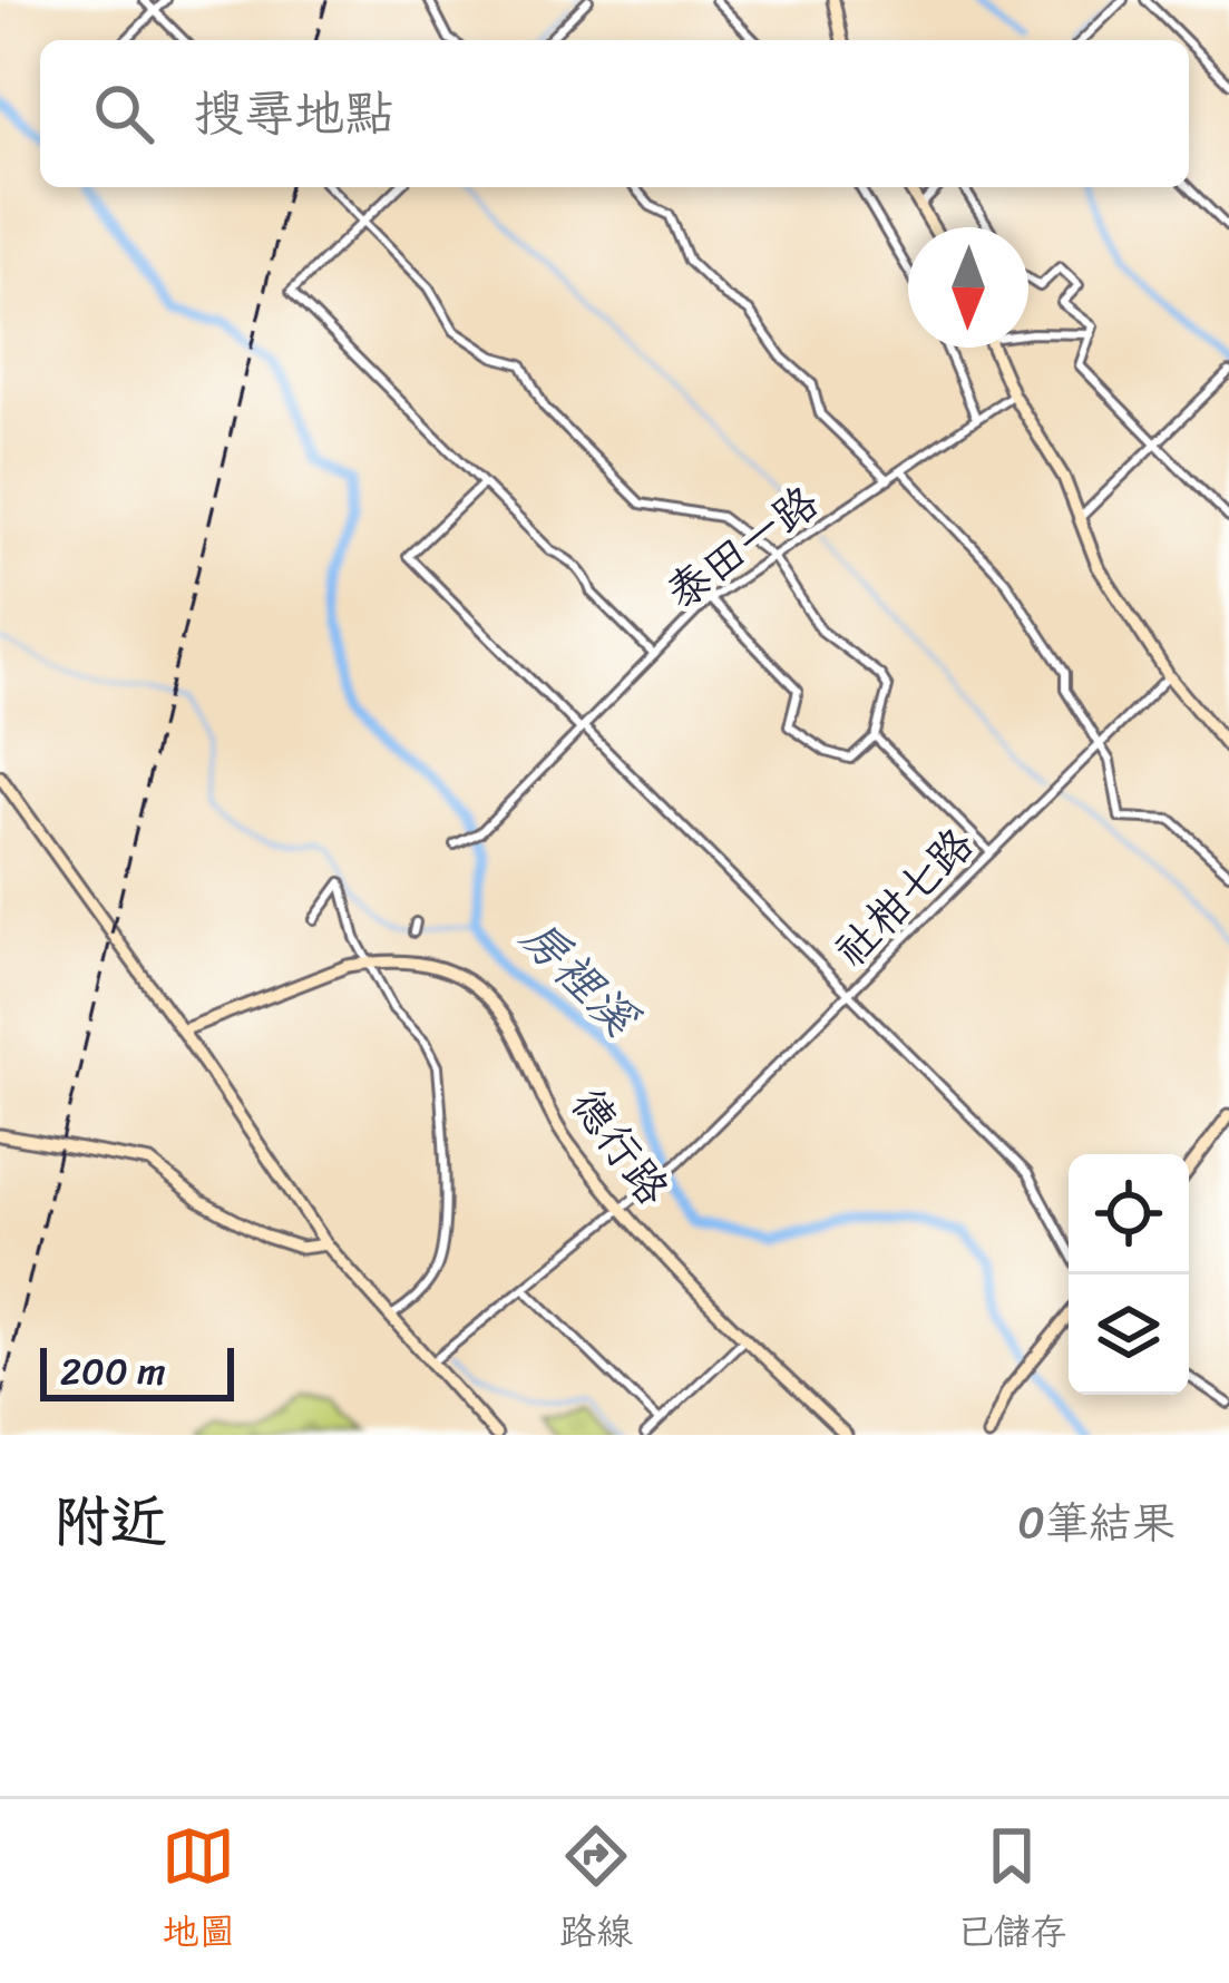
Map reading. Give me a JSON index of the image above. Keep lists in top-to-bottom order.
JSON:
{
  "streets": {
    "street": ["泰田一路", "社柑七路", "德行路"]
  },
  "crossings": [
    ["社柑七路", "德行路"]
  ],
  "water": ["房裡溪"],
  "scale_bar": "200 m",
  "north": "bottom",
  "page": {
    "search": "搜尋地點",
    "scale": "200 m",
    "heading": ["附近", "0筆結果"],
    "nav": ["地圖", "路線", "已儲存"]
  }
}
